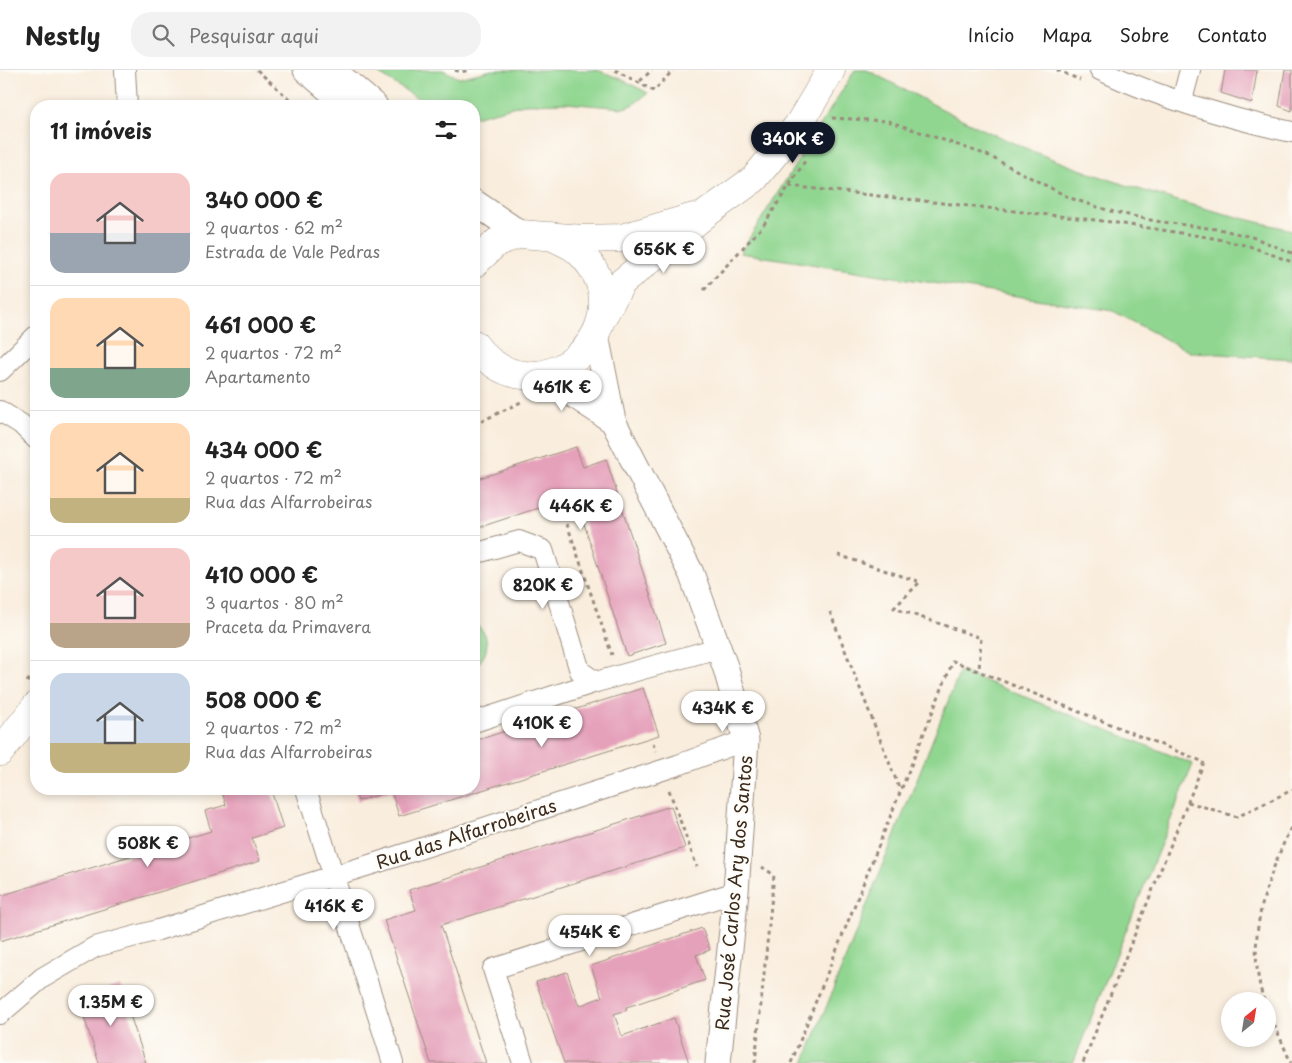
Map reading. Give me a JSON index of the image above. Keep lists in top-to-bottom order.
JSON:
{
  "streets": {
    "street": ["Rua das Alfarrobeiras", "Rua José Carlos Ary dos Santos"]
  },
  "crossings": [
    ["Rua das Alfarrobeiras", "Rua José Carlos Ary dos Santos"]
  ],
  "north": "top right",
  "page": {
    "header": "Nestly",
    "search": "Pesquisar aqui",
    "nav": [
      "Início",
      "Mapa",
      "Sobre",
      "Contato"
    ],
    "heading": "11 imóveis",
    "price": [
      "340K €",
      "656K €",
      "461K €",
      "446K €",
      "820K €",
      "434K €",
      "410K €",
      "508K €",
      "416K €",
      "454K €",
      "1.35M €"
    ],
    "list": [
      {
        "name": "340 000 €",
        "note": "2 quartos · 62 m² · Estrada de Vale Pedras"
      },
      {
        "name": "461 000 €",
        "note": "2 quartos · 72 m² · Apartamento"
      },
      {
        "name": "434 000 €",
        "note": "2 quartos · 72 m² · Rua das Alfarrobeiras"
      },
      {
        "name": "410 000 €",
        "note": "3 quartos · 80 m² · Praceta da Primavera"
      },
      {
        "name": "508 000 €",
        "note": "2 quartos · 72 m² · Rua das Alfarrobeiras"
      }
    ]
  }
}
